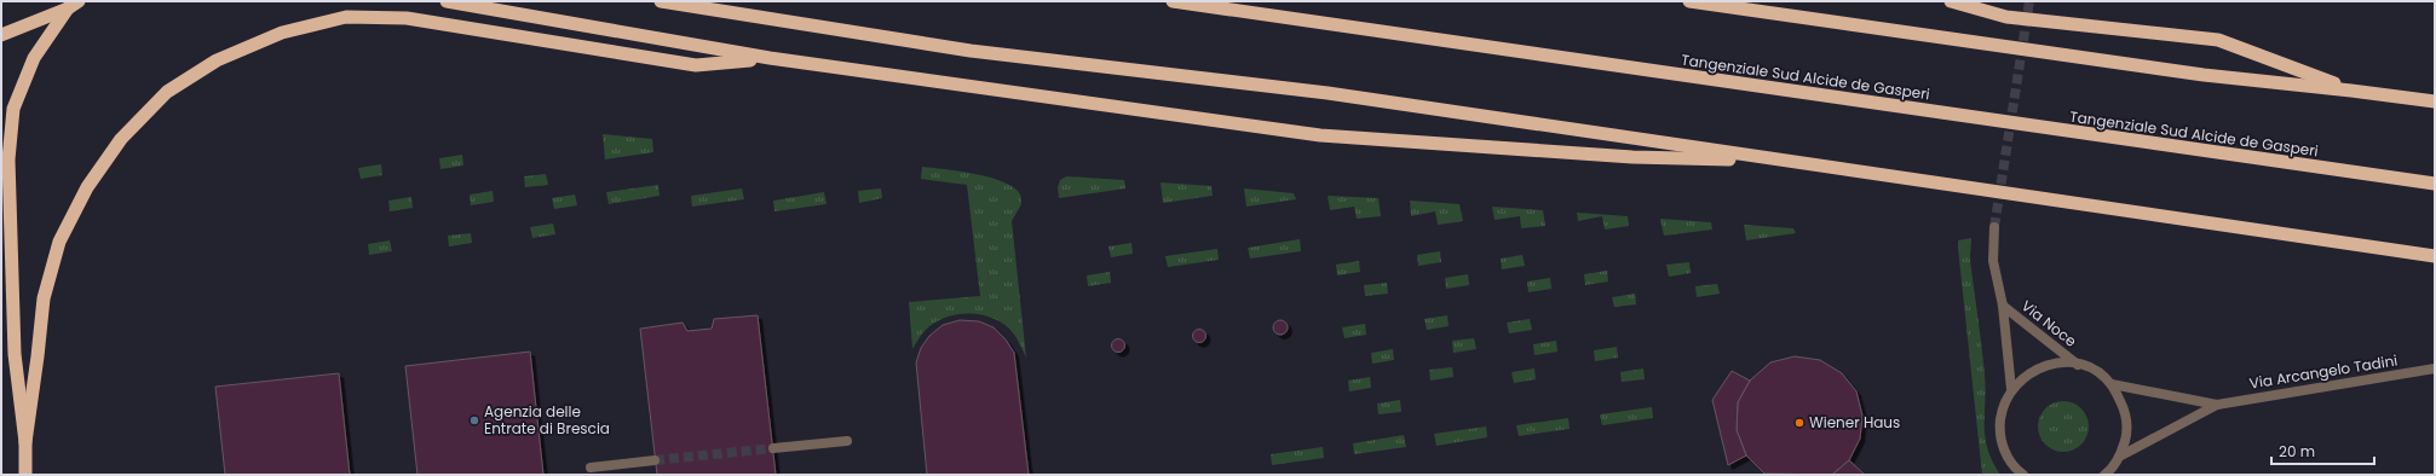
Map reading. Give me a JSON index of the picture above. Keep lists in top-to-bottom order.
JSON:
{
  "streets": {
    "highway": ["Tangenziale Sud Alcide de Gasperi"],
    "street": ["Via Noce", "Via Arcangelo Tadini"]
  },
  "places": ["Agenzia delle Entrate di Brescia", "Wiener Haus"],
  "scale_bar": "20 m"
}
